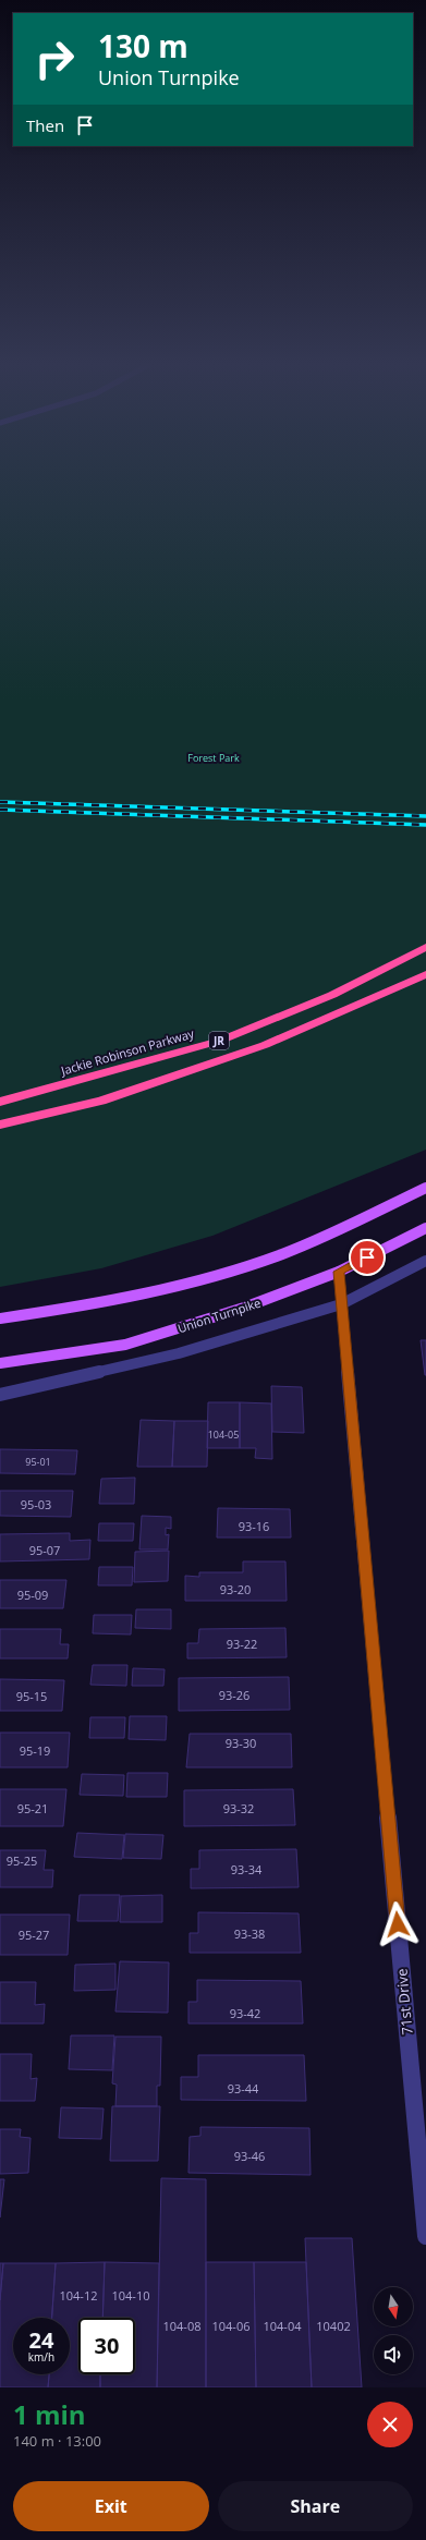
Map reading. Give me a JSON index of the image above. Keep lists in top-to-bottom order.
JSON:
{
  "streets": {
    "highway": ["JR", "Jackie Robinson Parkway"],
    "main road": ["Union Turnpike"],
    "street": ["71st Drive"]
  },
  "crossings": [
    ["Union Turnpike", "71st Drive"]
  ],
  "parks": ["Forest Park"],
  "house_numbers": [
    "104-05",
    "95-01",
    "95-03",
    "93-16",
    "95-07",
    "93-20",
    "95-09",
    "93-22",
    "93-26",
    "95-15",
    "93-30",
    "95-19",
    "95-21",
    "93-32",
    "95-25",
    "93-34",
    "93-38",
    "95-27",
    "93-42",
    "93-44",
    "93-46",
    "104-12",
    "104-10",
    "104-08",
    "104-06",
    "104-04",
    "10402"
  ],
  "north": "bottom",
  "page": {
    "turn": ["130 m", "Union Turnpike"],
    "then": "Then",
    "speed": "24 km/h",
    "limit": "30",
    "heading": ["1 min", "140 m · 13:00"],
    "buttons": ["Exit", "Share"]
  }
}
